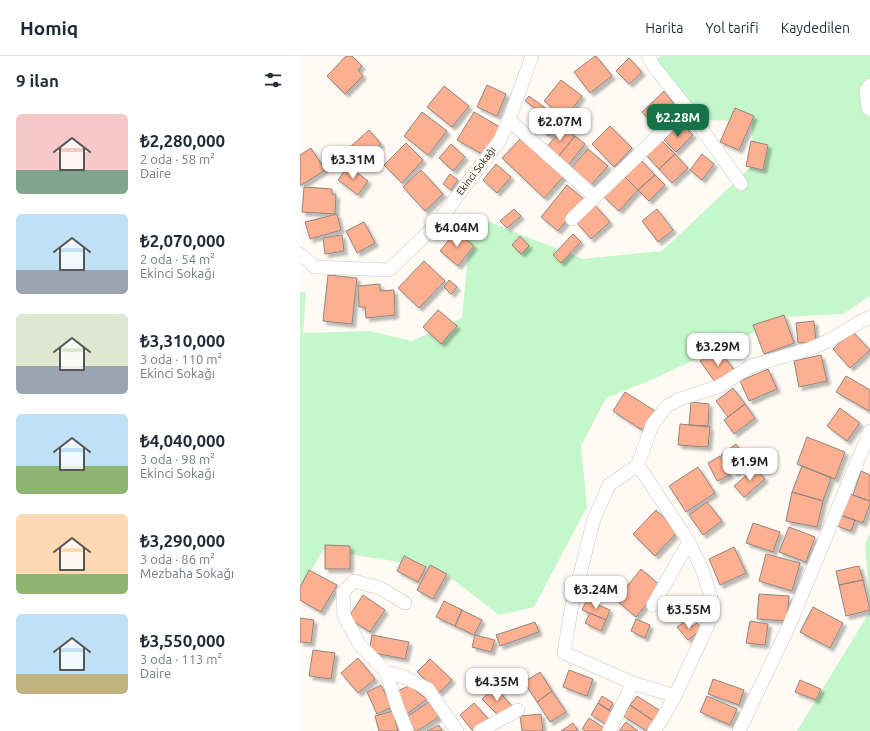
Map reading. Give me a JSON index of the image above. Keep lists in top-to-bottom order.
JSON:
{
  "streets": {
    "street": ["Ekinci Sokağı"]
  },
  "page": {
    "header": "Homiq",
    "nav": ["Harita", "Yol tarifi", "Kaydedilen"],
    "heading": "9 ilan",
    "list": [
      {
        "name": "₺2,280,000",
        "note": "2 oda · 58 m² · Daire"
      },
      {
        "name": "₺2,070,000",
        "note": "2 oda · 54 m² · Ekinci Sokağı"
      },
      {
        "name": "₺3,310,000",
        "note": "3 oda · 110 m² · Ekinci Sokağı"
      },
      {
        "name": "₺4,040,000",
        "note": "3 oda · 98 m² · Ekinci Sokağı"
      },
      {
        "name": "₺3,290,000",
        "note": "3 oda · 86 m² · Mezbaha Sokağı"
      },
      {
        "name": "₺3,550,000",
        "note": "3 oda · 113 m² · Daire"
      }
    ],
    "price": [
      "₺2.28M",
      "₺2.07M",
      "₺3.31M",
      "₺4.04M",
      "₺3.29M",
      "₺1.9M",
      "₺3.24M",
      "₺3.55M",
      "₺4.35M"
    ]
  }
}
